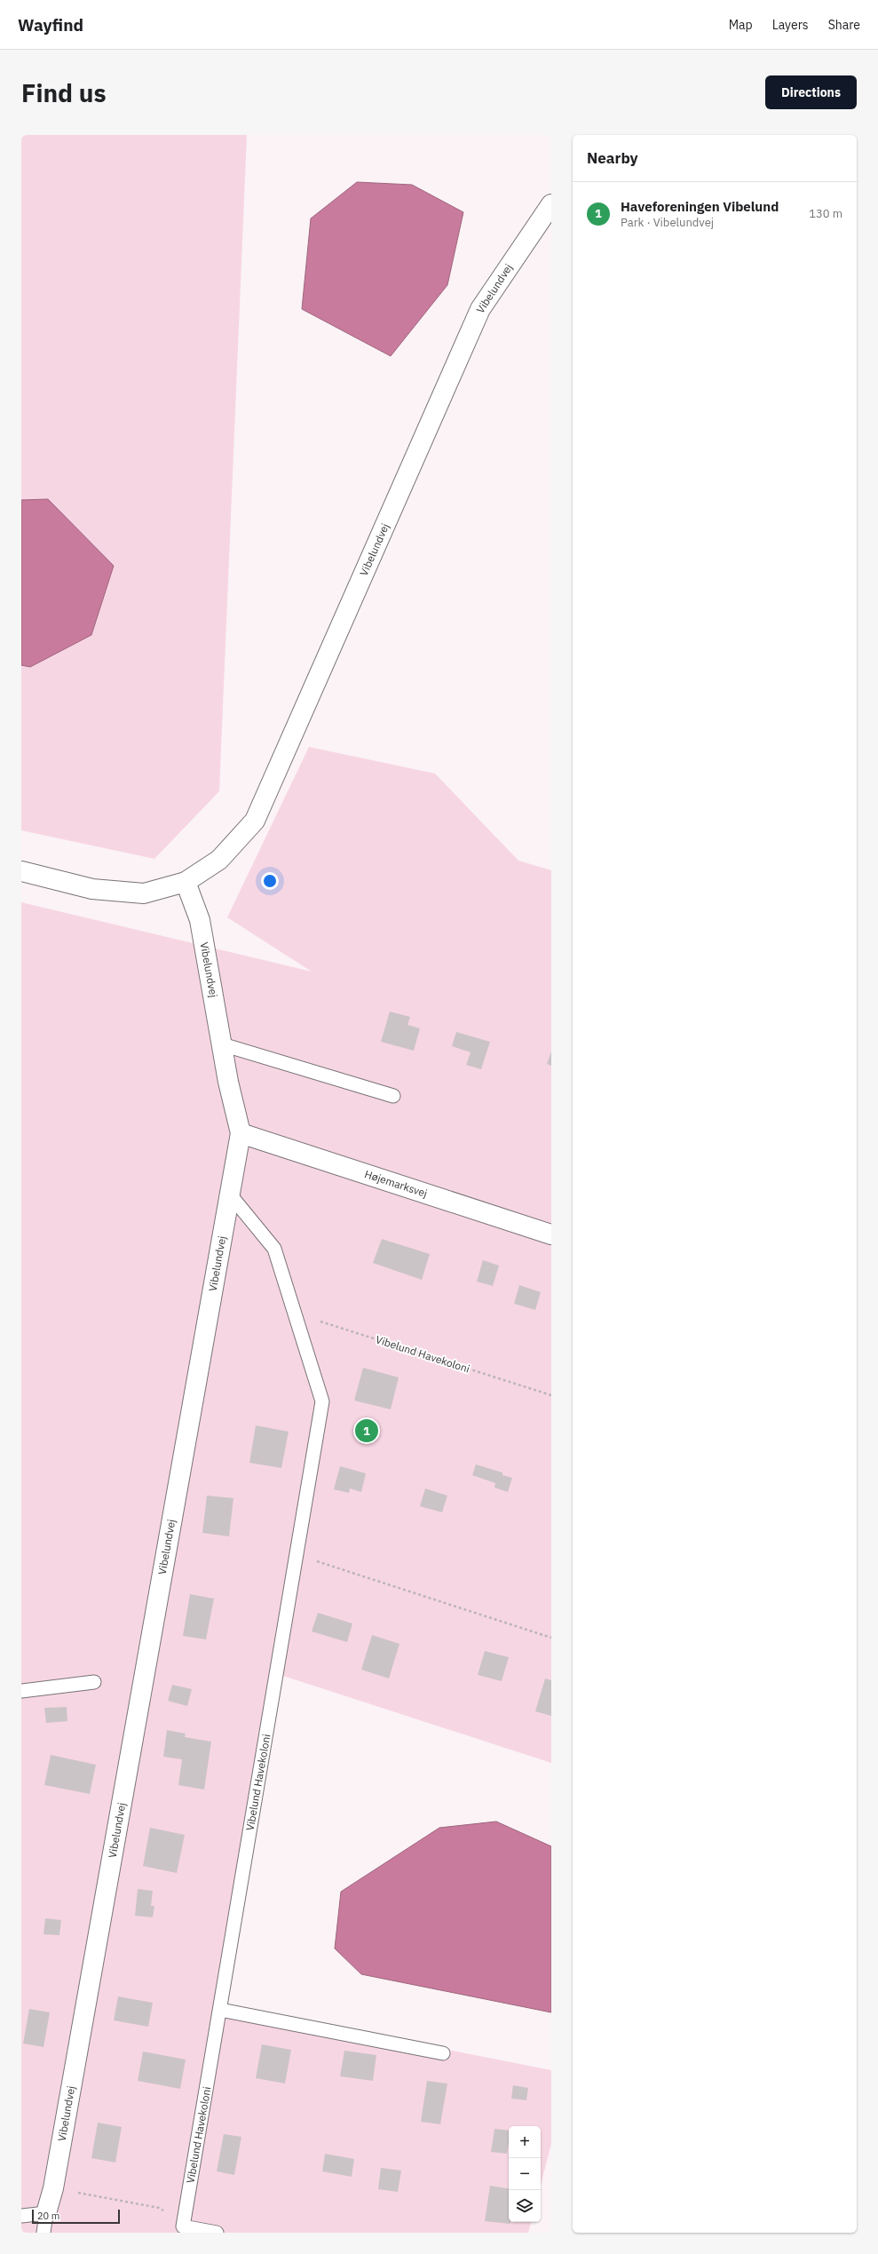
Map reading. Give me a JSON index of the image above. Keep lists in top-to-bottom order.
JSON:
{
  "streets": {
    "street": ["Vibelundvej", "Højemarksvej"],
    "lane": ["Vibelund Havekoloni"]
  },
  "crossings": [
    ["Vibelundvej", "Højemarksvej"],
    ["Vibelundvej", "Vibelund Havekoloni"]
  ],
  "scale_bar": "20 m",
  "page": {
    "header": "Wayfind",
    "nav": ["Map", "Layers", "Share"],
    "buttons": "Directions",
    "title": "Find us",
    "heading": "Nearby",
    "list": [
      {
        "mark": "1",
        "name": "Haveforeningen Vibelund",
        "note": "Park · Vibelundvej",
        "value": "130 m"
      }
    ],
    "pins": "1",
    "map_buttons": ["+", "−"],
    "scale": "20 m"
  }
}
